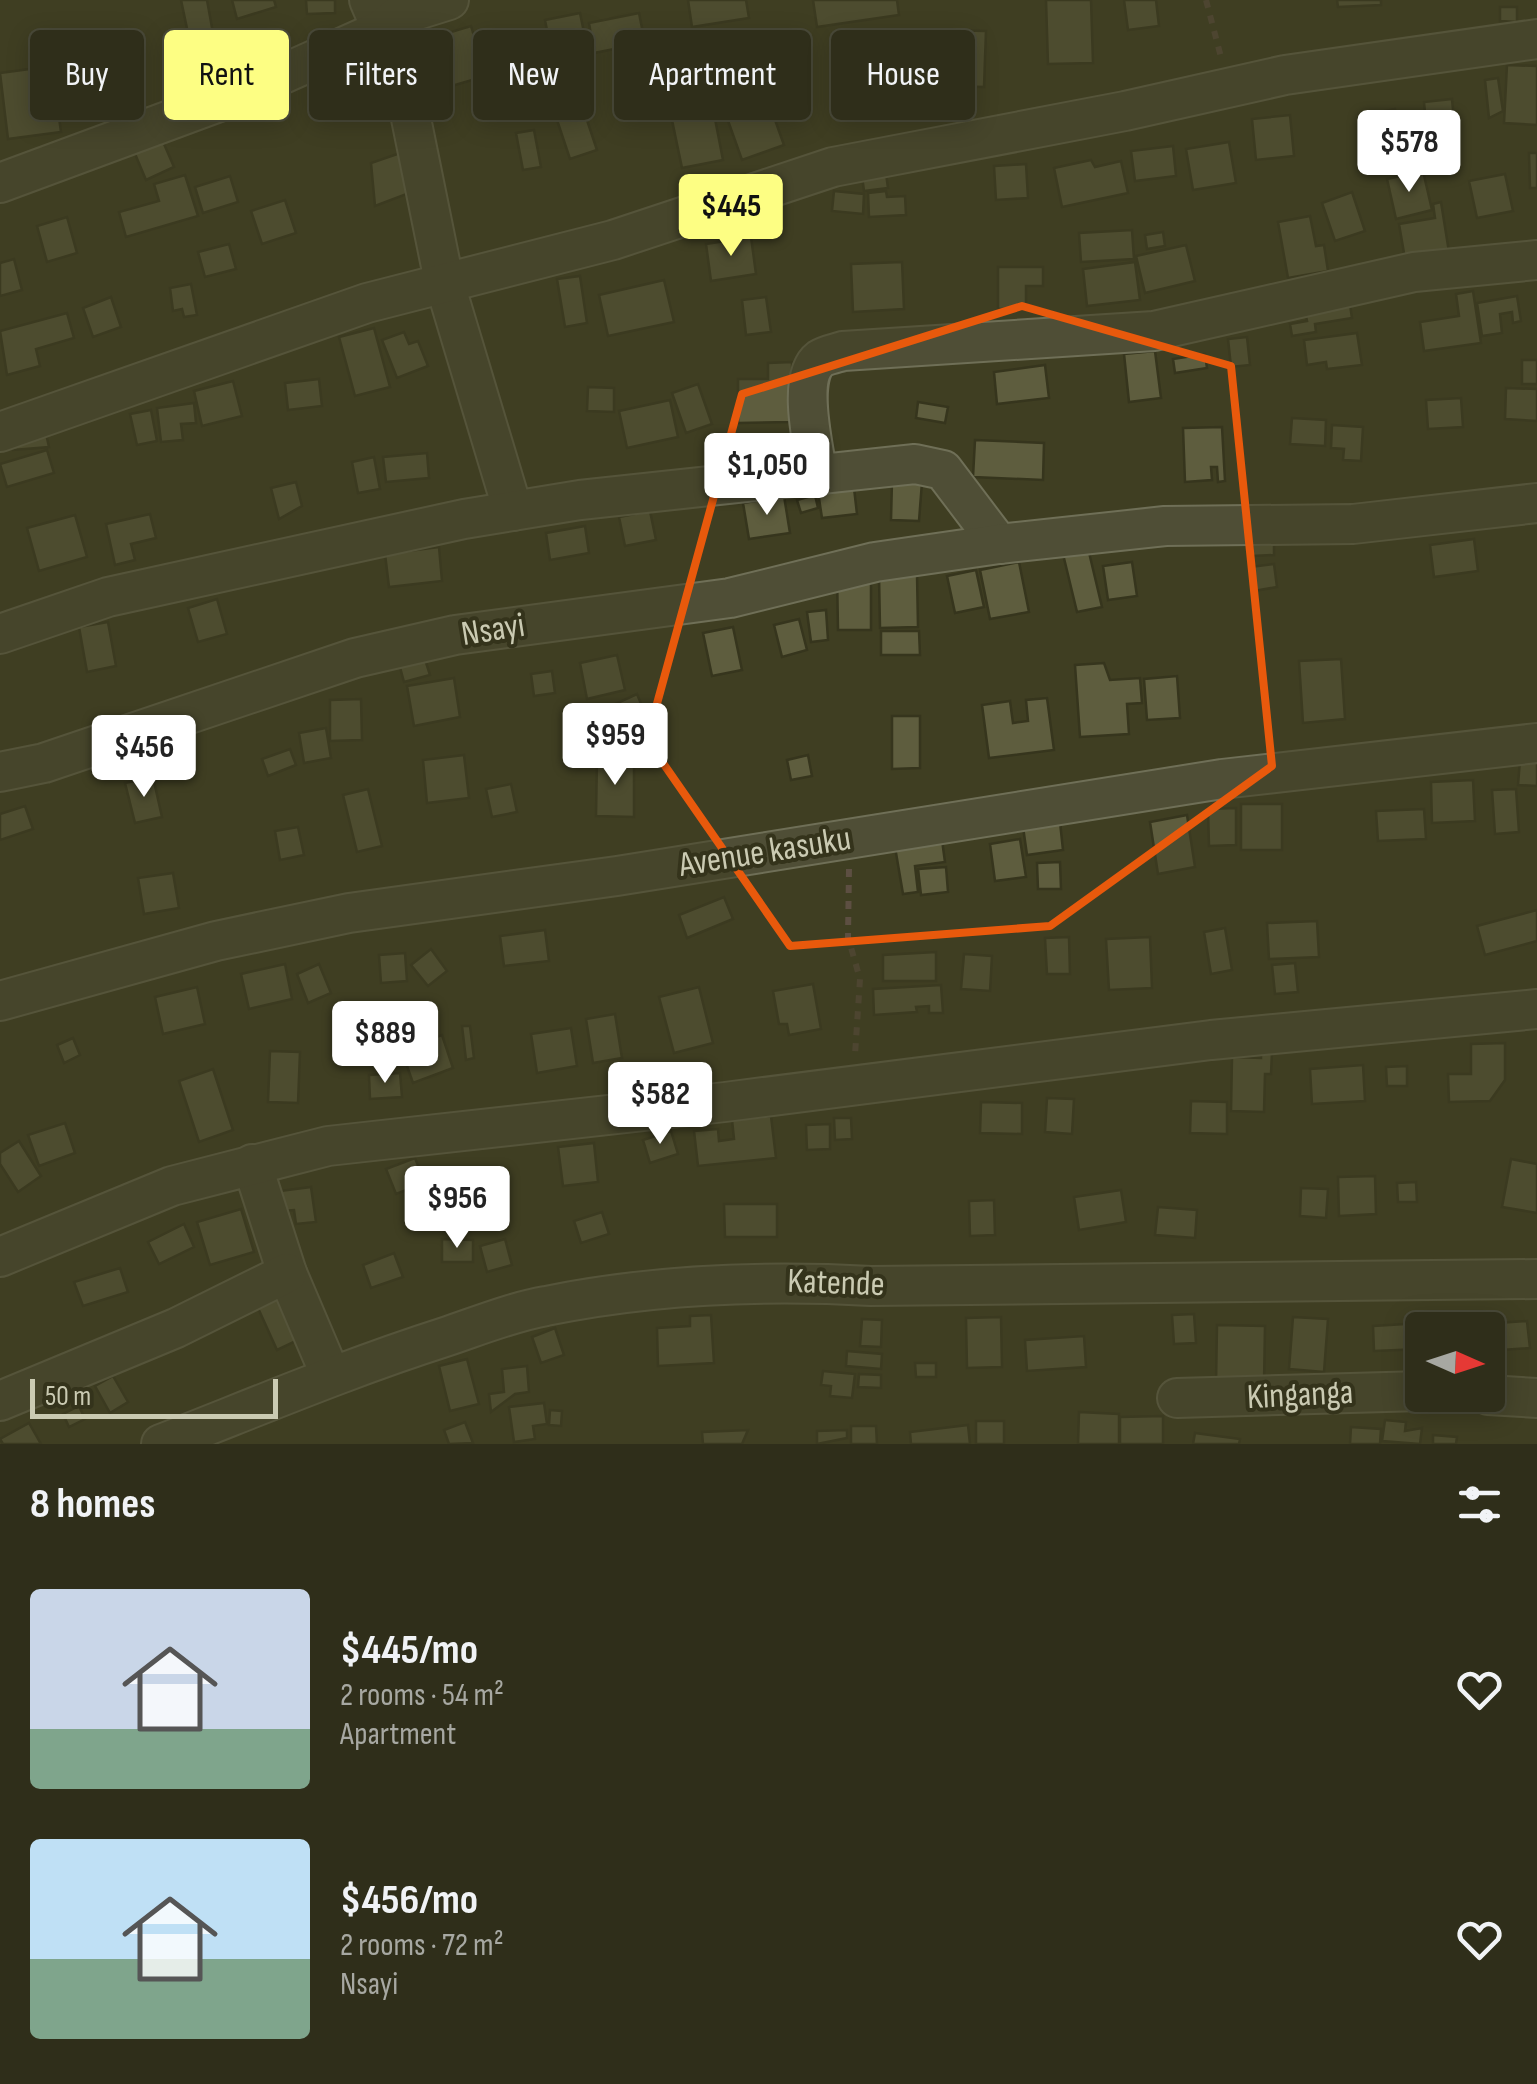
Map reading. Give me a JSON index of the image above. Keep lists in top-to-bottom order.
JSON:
{
  "streets": {
    "street": [
      "Nsayi",
      "Avenue kasuku",
      "Katende",
      "Kinganga"
    ]
  },
  "scale_bar": "50 m",
  "north": "right",
  "page": {
    "chip": [
      "Buy",
      "Rent",
      "Filters",
      "New",
      "Apartment",
      "House"
    ],
    "price": [
      "$578",
      "$445",
      "$1,050",
      "$959",
      "$456",
      "$889",
      "$582",
      "$956"
    ],
    "scale": "50 m",
    "heading": "8 homes",
    "list": [
      {
        "name": "$445/mo",
        "note": "2 rooms · 54 m² · Apartment"
      },
      {
        "name": "$456/mo",
        "note": "2 rooms · 72 m² · Nsayi"
      }
    ]
  }
}
